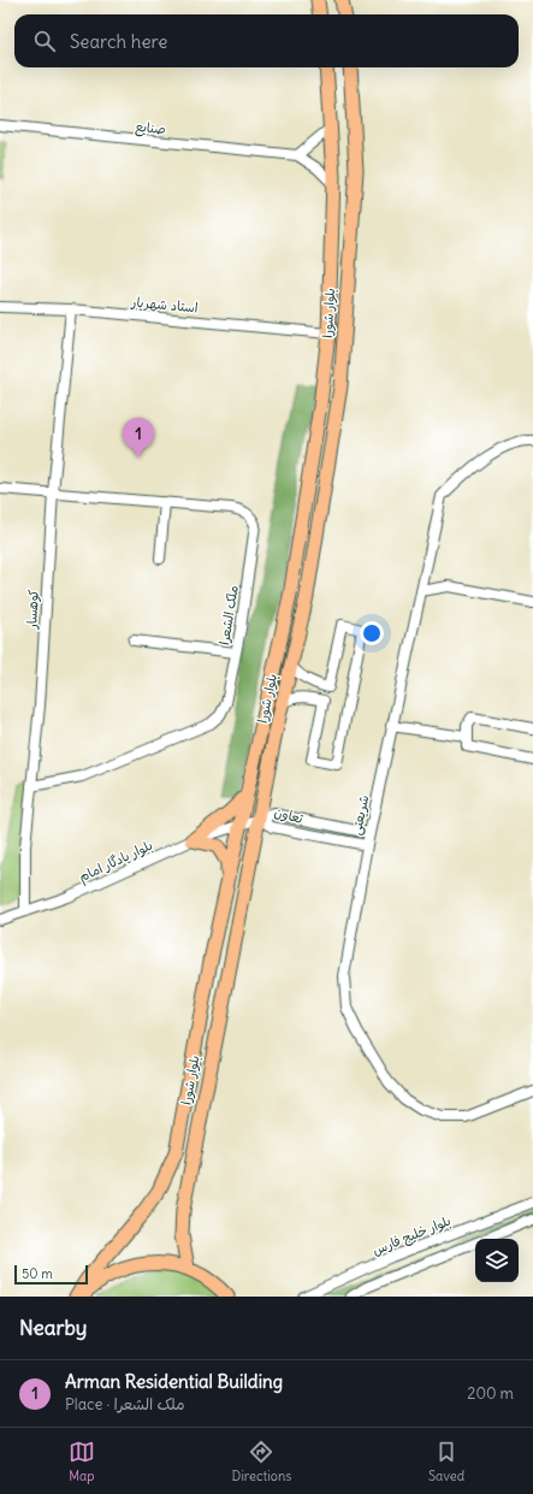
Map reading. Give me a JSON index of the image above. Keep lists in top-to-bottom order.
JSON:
{
  "streets": {
    "main road": ["بلوار شورا"],
    "street": [
      "صنایع",
      "استاد شهریار",
      "کوهسار",
      "ملک الشعرا",
      "تعاون",
      "شریعتی",
      "بلوار یادگار امام",
      "بلوار خلیج فارس"
    ]
  },
  "crossings": [
    ["استاد شهریار", "بلوار شورا"],
    ["استاد شهریار", "کوهسار"],
    ["بلوار شورا", "تعاون"],
    ["بلوار شورا", "بلوار یادگار امام"],
    ["کوهسار", "ملک الشعرا"],
    ["کوهسار", "بلوار یادگار امام"],
    ["تعاون", "شریعتی"],
    ["تعاون", "بلوار یادگار امام"]
  ],
  "scale_bar": "50 m",
  "page": {
    "search": "Search here",
    "pins": "1",
    "scale": "50 m",
    "heading": "Nearby",
    "list": [
      {
        "mark": "1",
        "name": "Arman Residential Building",
        "note": "Place · ملک الشعرا",
        "value": "200 m"
      }
    ],
    "nav": ["Map", "Directions", "Saved"]
  }
}
